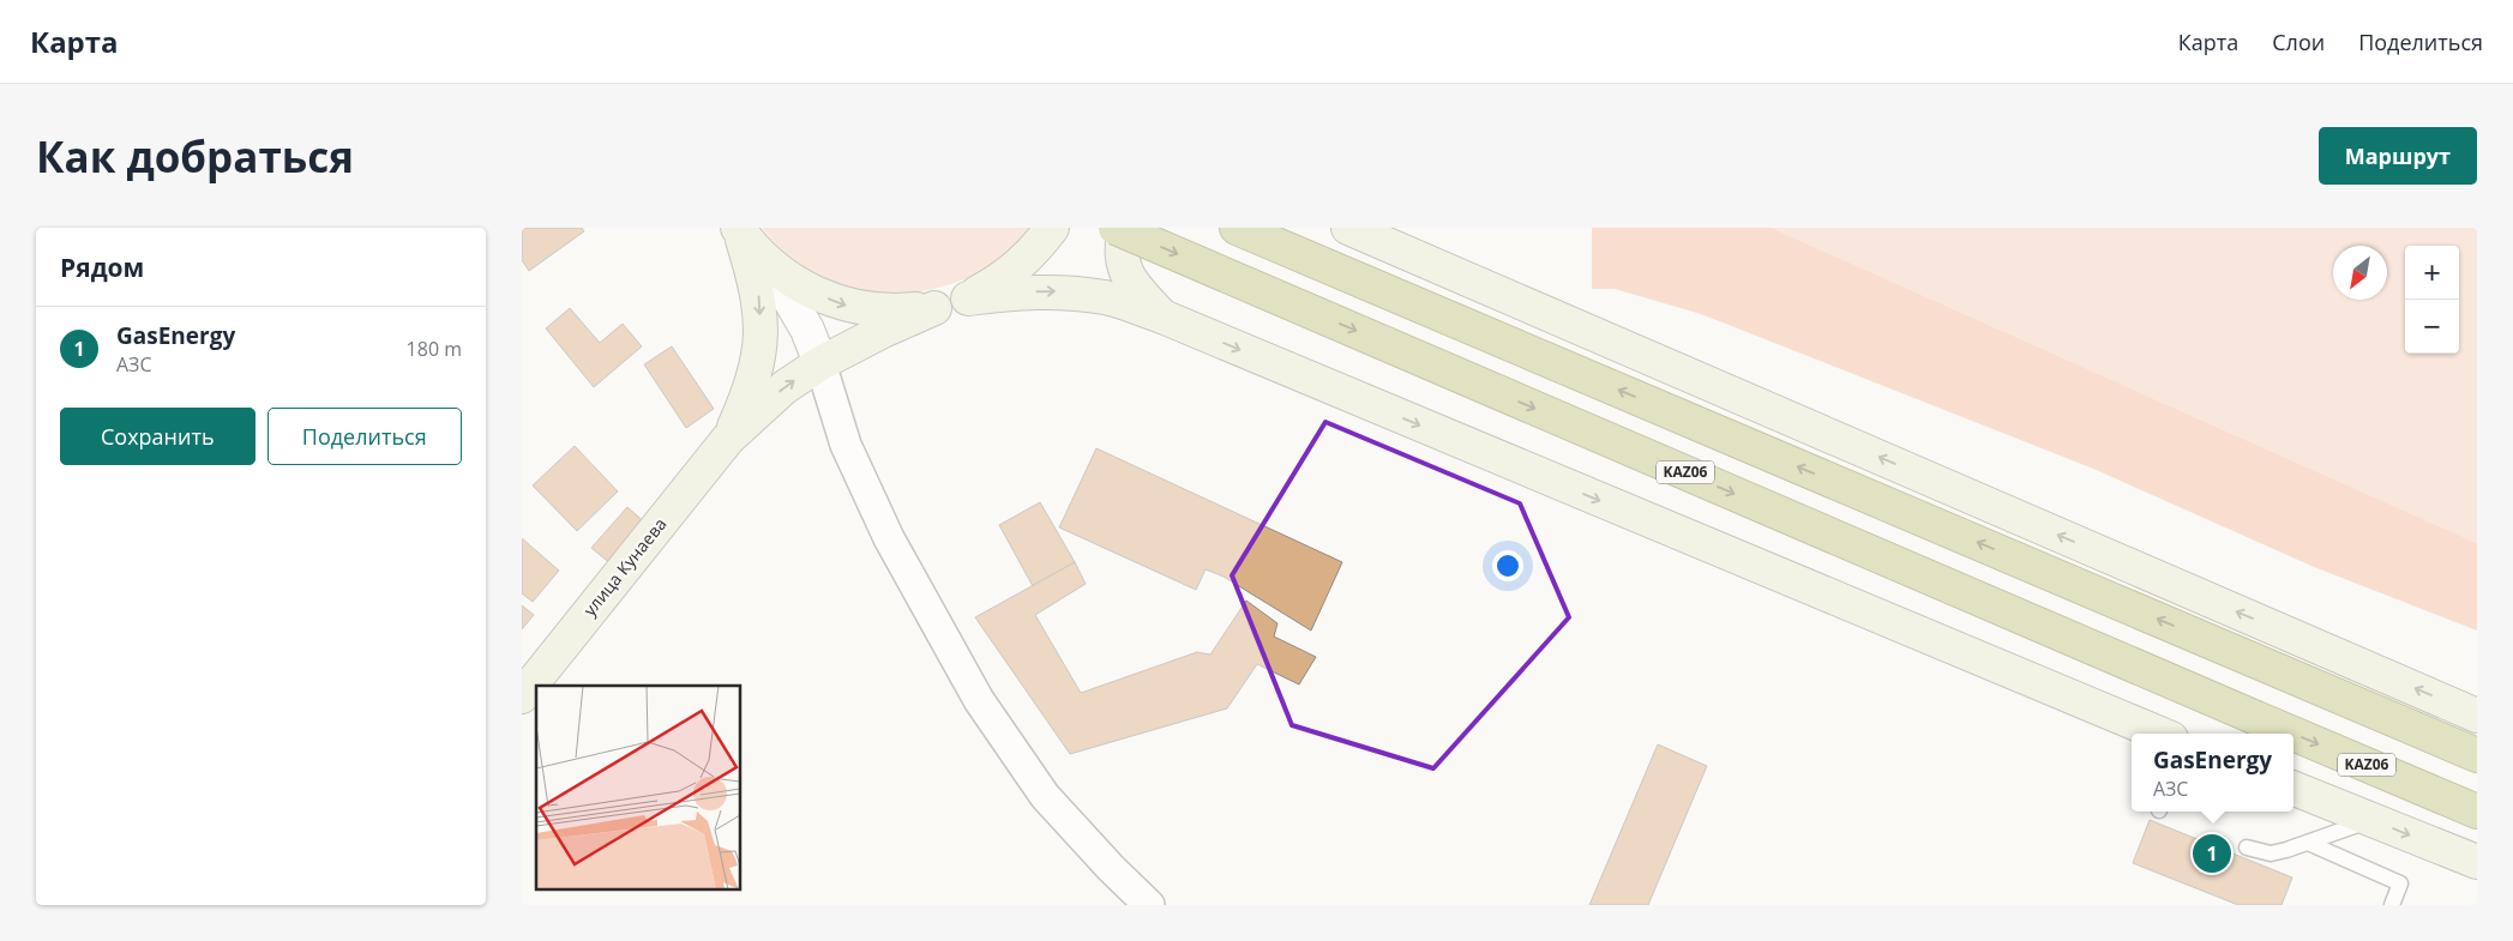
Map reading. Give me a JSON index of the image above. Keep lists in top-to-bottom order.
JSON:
{
  "streets": {
    "highway": ["KАZ06"],
    "main road": ["улица Кунаева"]
  },
  "north": "bottom left",
  "page": {
    "header": "Карта",
    "nav": ["Карта", "Слои", "Поделиться"],
    "buttons": [
      "Маршрут",
      ["Сохранить", "Поделиться"]
    ],
    "title": "Как добраться",
    "heading": "Рядом",
    "map_buttons": ["+", "−"],
    "list": [
      {
        "mark": "1",
        "name": "GasEnergy",
        "note": "АЗС",
        "value": "180 m"
      }
    ],
    "popup": ["GasEnergy", "АЗС"],
    "pins": "1"
  }
}
